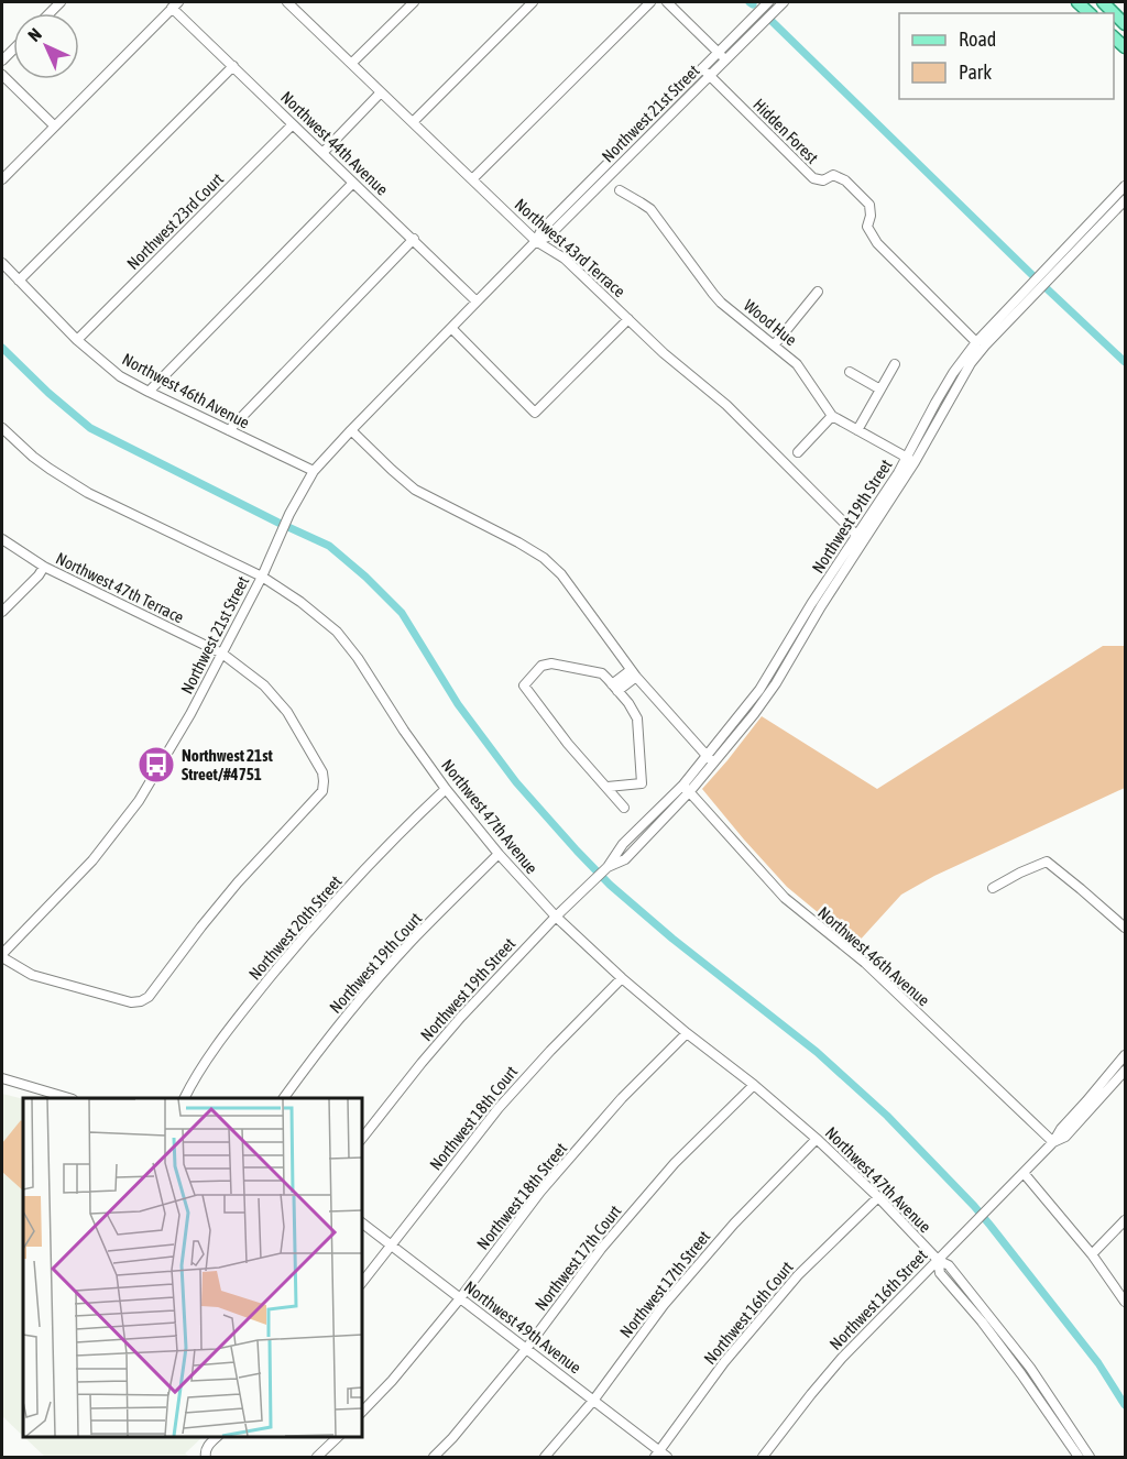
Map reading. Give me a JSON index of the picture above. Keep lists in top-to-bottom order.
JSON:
{
  "streets": {
    "street": [
      "Northwest 21st Street",
      "Hidden Forest",
      "Northwest 44th Avenue",
      "Northwest 23rd Court",
      "Northwest 43rd Terrace",
      "Wood Hue",
      "Northwest 46th Avenue",
      "Northwest 19th Street",
      "Northwest 47th Terrace",
      "Northwest 47th Avenue",
      "Northwest 20th Street",
      "Northwest 19th Court",
      "Northwest 18th Court",
      "Northwest 18th Street",
      "Northwest 17th Court",
      "Northwest 17th Street",
      "Northwest 16th Street",
      "Northwest 16th Court",
      "Northwest 49th Avenue"
    ]
  },
  "crossings": [
    ["Northwest 21st Street", "Hidden Forest"],
    ["Northwest 21st Street", "Northwest 44th Avenue"],
    ["Northwest 21st Street", "Northwest 43rd Terrace"],
    ["Northwest 21st Street", "Northwest 46th Avenue"],
    ["Northwest 21st Street", "Northwest 47th Terrace"],
    ["Northwest 21st Street", "Northwest 47th Avenue"],
    ["Hidden Forest", "Northwest 19th Street"],
    ["Northwest 44th Avenue", "Northwest 23rd Court"],
    ["Northwest 23rd Court", "Northwest 46th Avenue"],
    ["Northwest 43rd Terrace", "Northwest 19th Street"],
    ["Wood Hue", "Northwest 19th Street"],
    ["Northwest 46th Avenue", "Northwest 19th Street"],
    ["Northwest 46th Avenue", "Northwest 16th Street"],
    ["Northwest 19th Street", "Northwest 47th Avenue"],
    ["Northwest 47th Avenue", "Northwest 20th Street"],
    ["Northwest 47th Avenue", "Northwest 19th Court"],
    ["Northwest 47th Avenue", "Northwest 18th Court"],
    ["Northwest 47th Avenue", "Northwest 18th Street"],
    ["Northwest 47th Avenue", "Northwest 17th Court"],
    ["Northwest 47th Avenue", "Northwest 17th Street"],
    ["Northwest 47th Avenue", "Northwest 16th Street"],
    ["Northwest 47th Avenue", "Northwest 16th Court"],
    ["Northwest 18th Court", "Northwest 49th Avenue"],
    ["Northwest 18th Street", "Northwest 49th Avenue"],
    ["Northwest 17th Court", "Northwest 49th Avenue"],
    ["Northwest 17th Street", "Northwest 49th Avenue"],
    ["Northwest 16th Court", "Northwest 49th Avenue"]
  ],
  "places": {
    "bus stop": ["Northwest 21st Street/#4751"]
  },
  "legend": ["Road", "Park"],
  "north": "top left"
}
